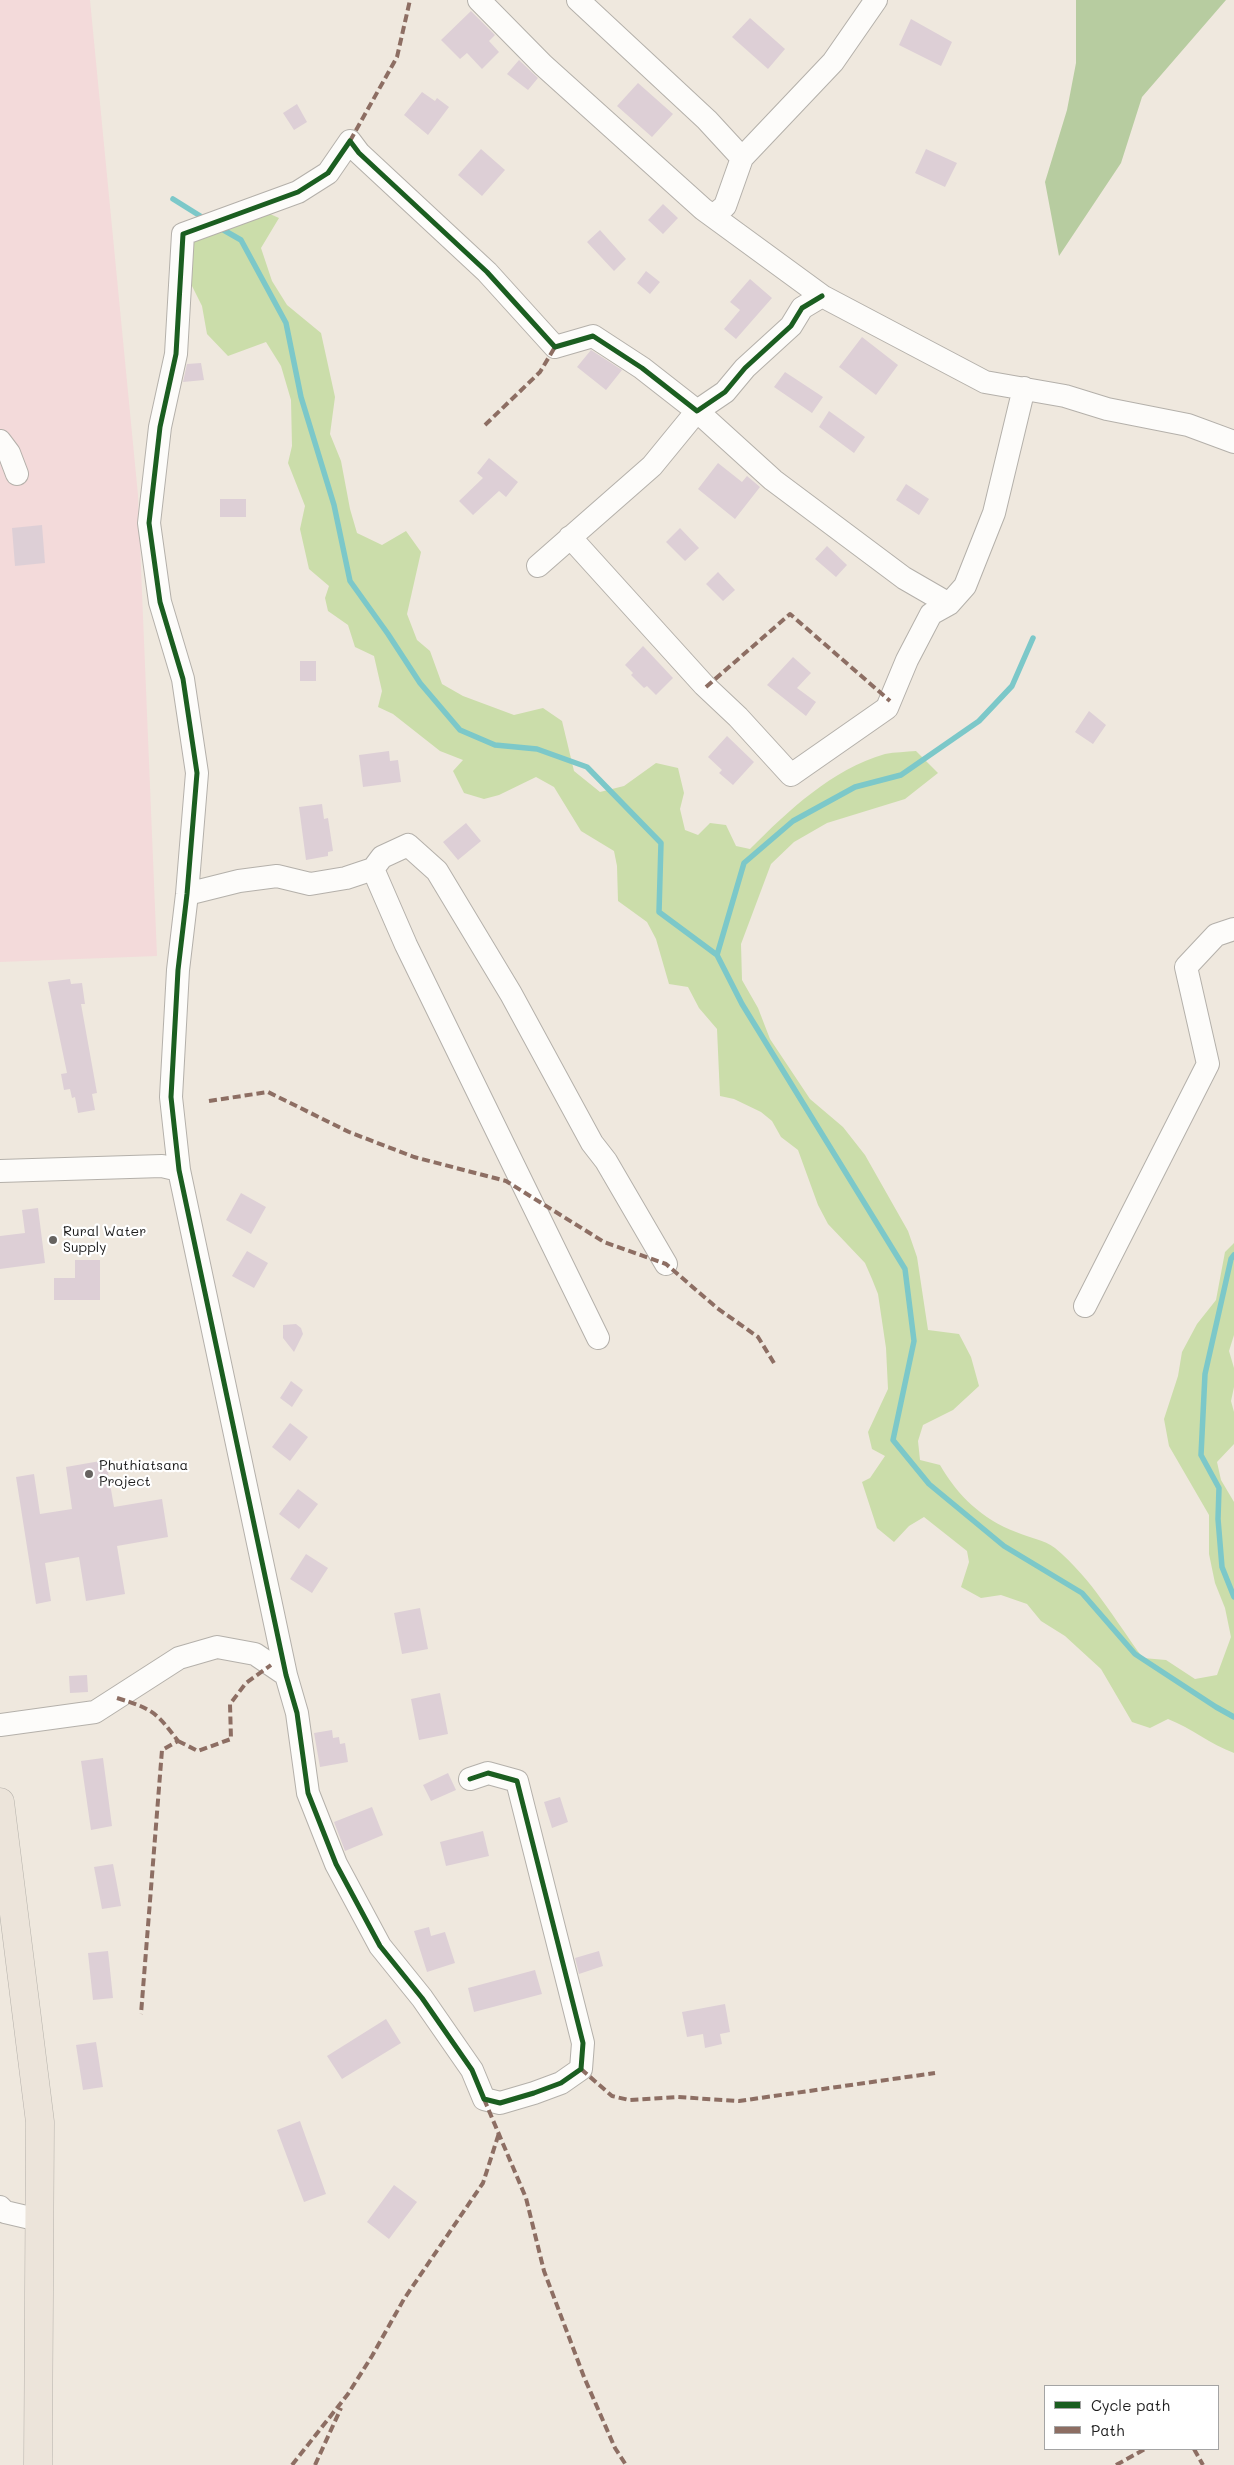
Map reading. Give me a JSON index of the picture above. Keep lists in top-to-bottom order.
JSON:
{
  "places": ["Rural Water Supply", "Phuthiatsana Project"],
  "legend": ["Cycle path", "Path"]
}
